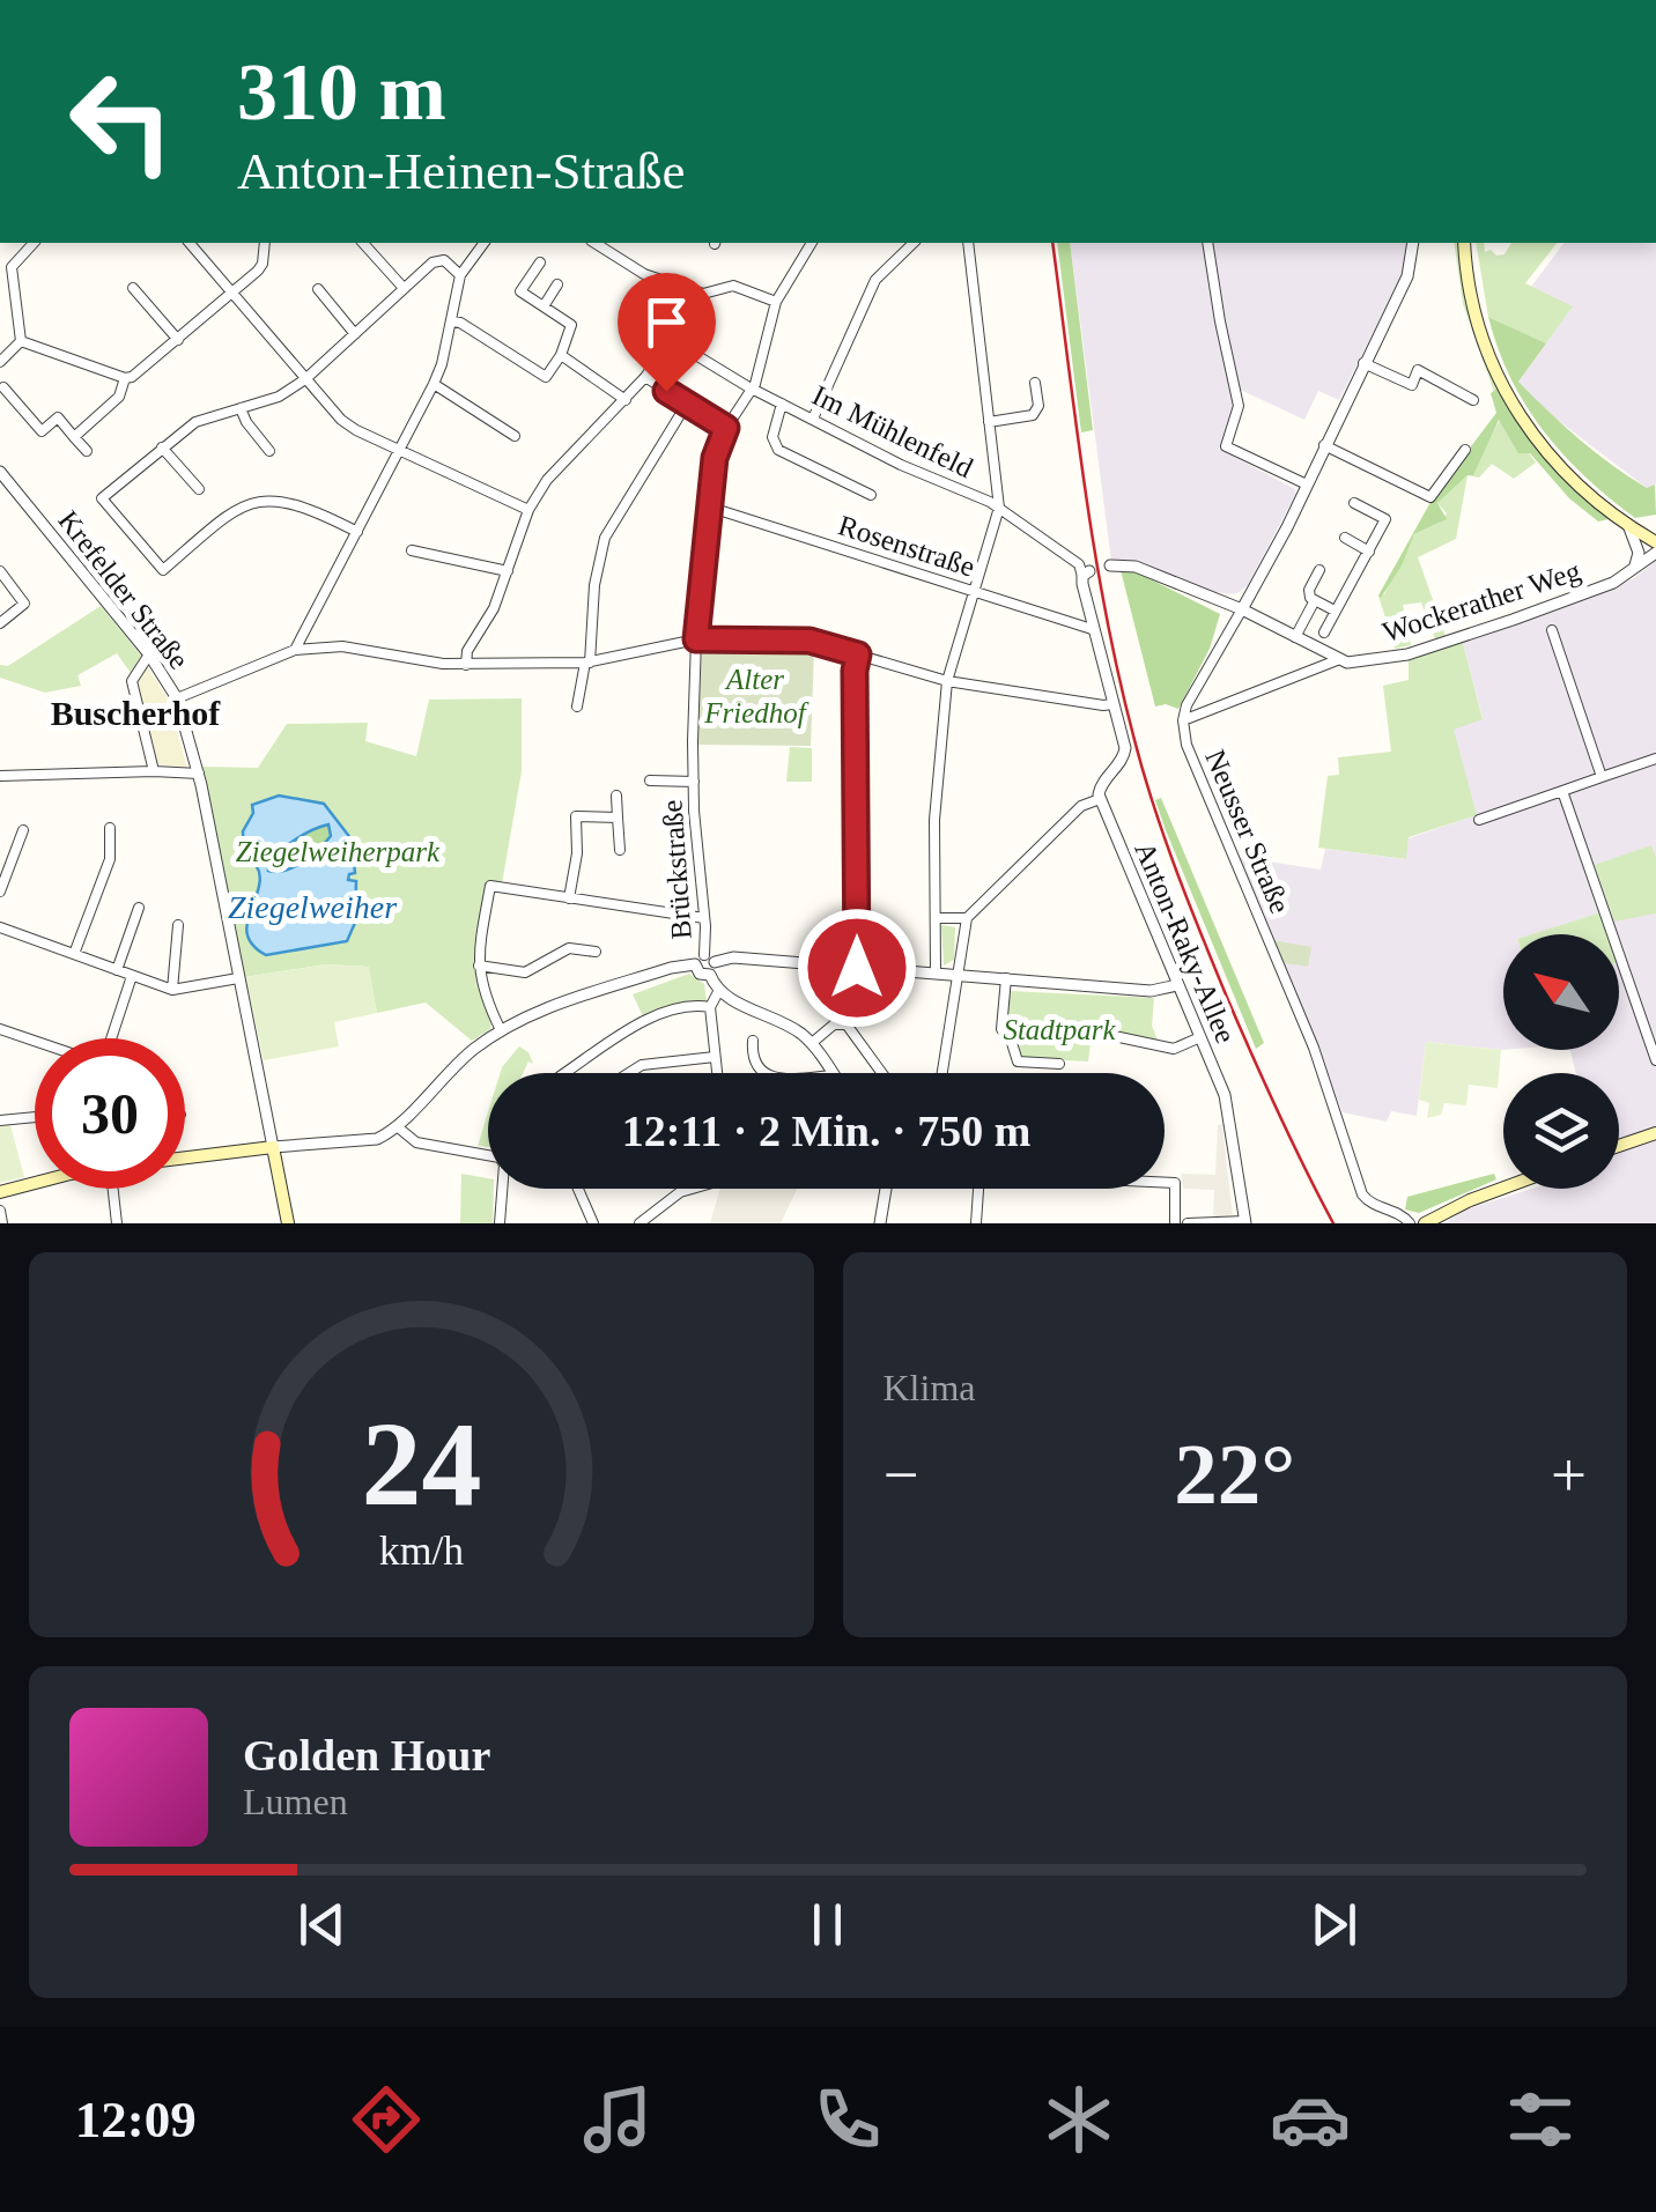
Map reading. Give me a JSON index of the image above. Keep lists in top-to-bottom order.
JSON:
{
  "streets": {
    "main road": ["Krefelder Straße"],
    "street": [
      "Im Mühlenfeld",
      "Rosenstraße",
      "Wockerather Weg",
      "Neusser Straße",
      "Brückstraße",
      "Anton-Raky-Allee"
    ]
  },
  "crossings": [
    ["Im Mühlenfeld", "Brückstraße"],
    ["Rosenstraße", "Brückstraße"],
    ["Wockerather Weg", "Neusser Straße"]
  ],
  "districts": ["Buscherhof"],
  "water": ["Ziegelweiher"],
  "parks": ["Alter Friedhof", "Ziegelweiherpark", "Stadtpark"],
  "north": "top left",
  "page": {
    "turn": ["310 m", "Anton-Heinen-Straße"],
    "limit": "30",
    "trip": "12:11 · 2 Min. · 750 m",
    "tile": "Klima",
    "heat": ["−", "22°", "+"],
    "song": ["Golden Hour", "Lumen"],
    "tabs": "12:09",
    "gauge": ["24", "km/h"]
  }
}
